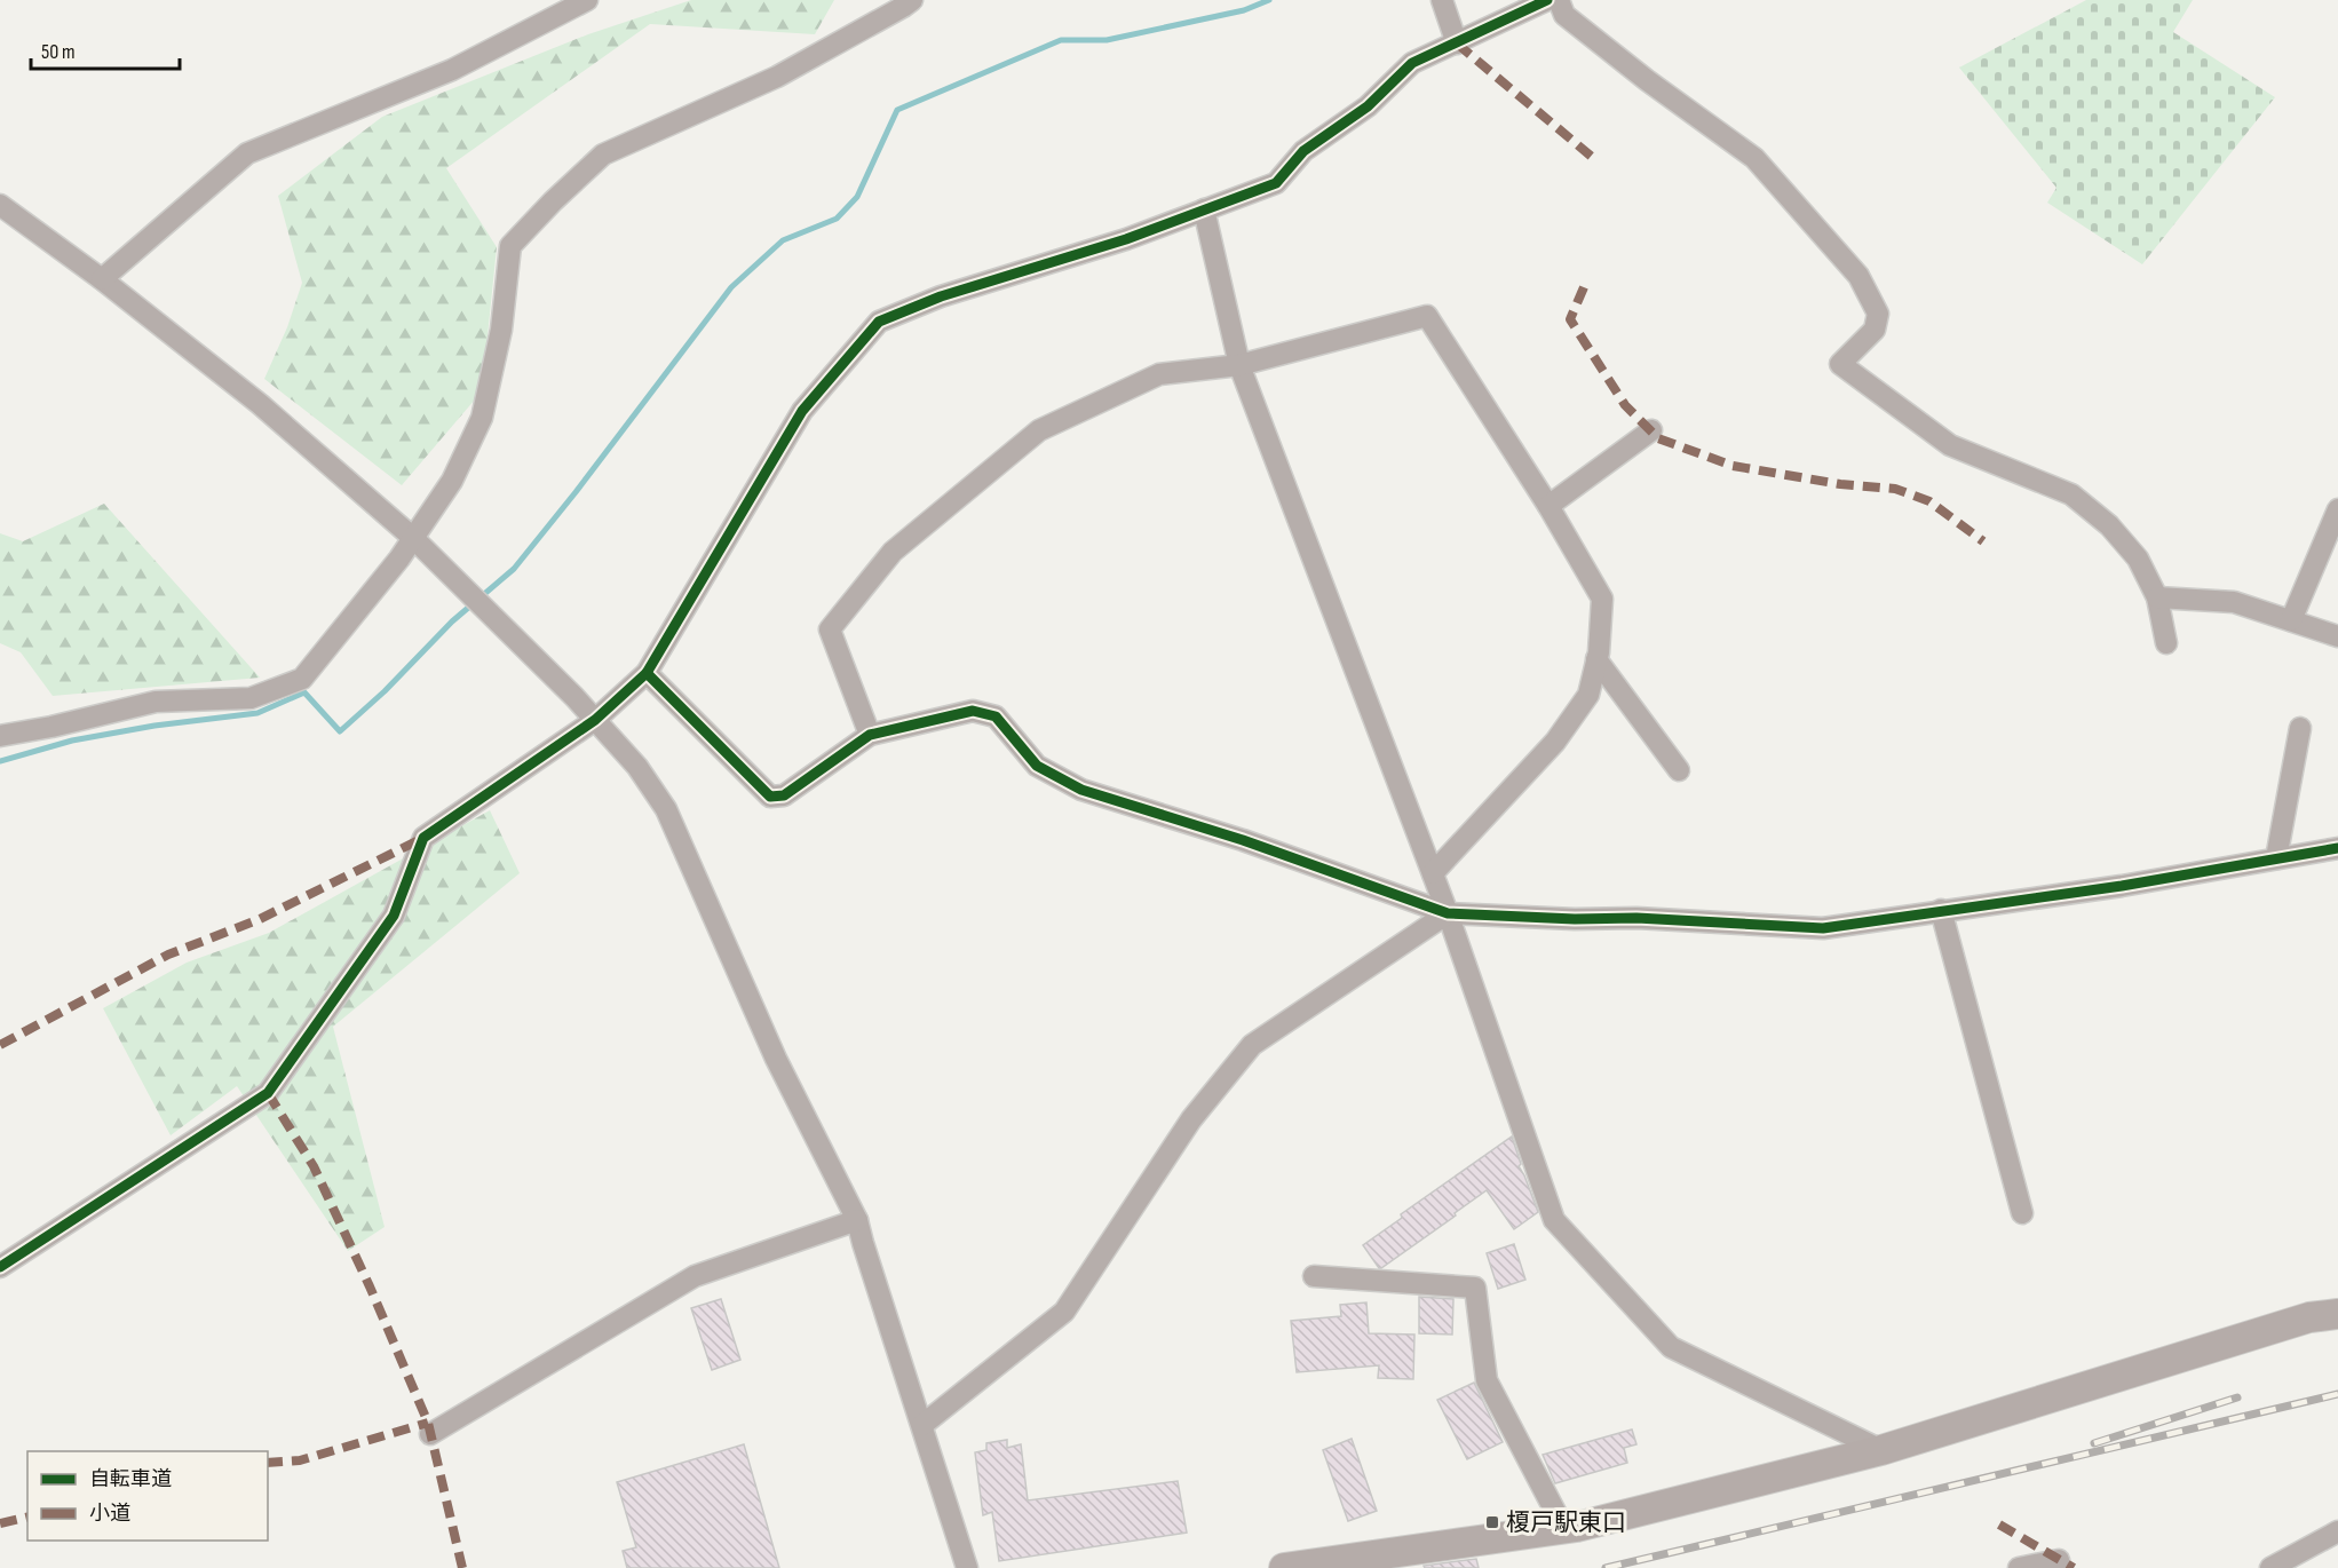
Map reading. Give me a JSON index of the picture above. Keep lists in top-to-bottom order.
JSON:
{
  "places": {
    "transit": ["榎戸駅東口"]
  },
  "legend": ["自転車道", "小道"],
  "scale_bar": "50 m"
}
